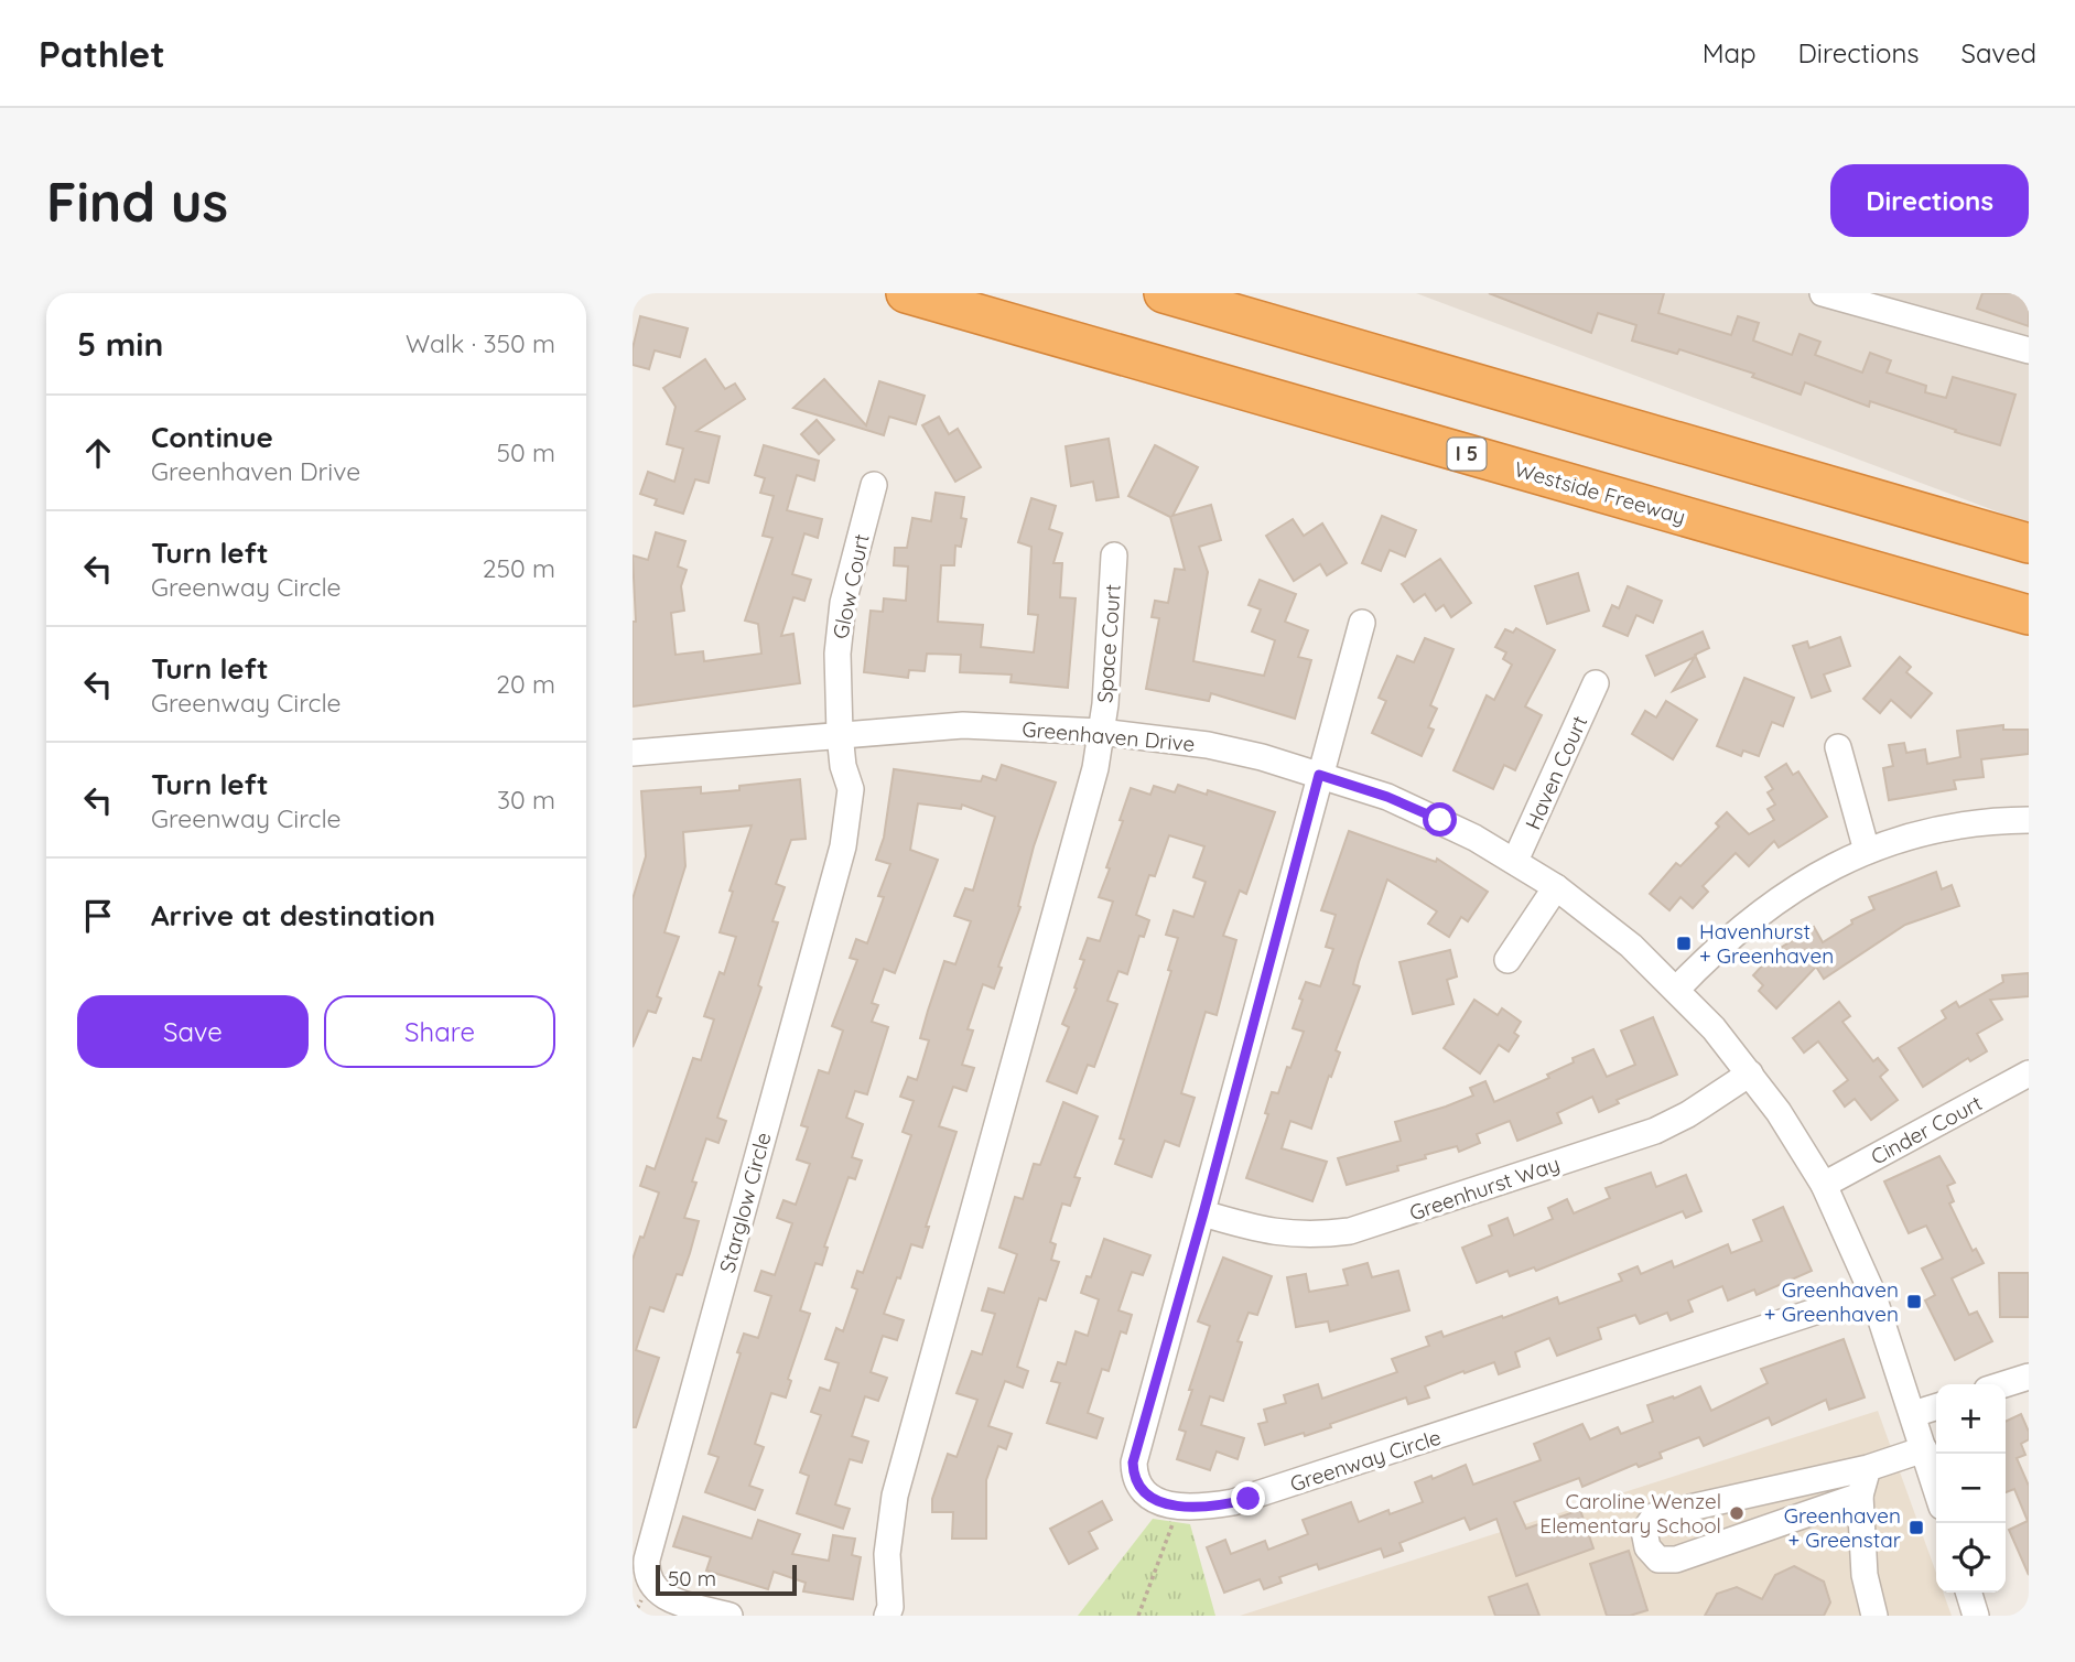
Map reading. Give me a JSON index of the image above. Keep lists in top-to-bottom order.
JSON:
{
  "streets": {
    "highway": ["I 5", "Westside Freeway"],
    "street": [
      "Glow Court",
      "Space Court",
      "Greenhaven Drive",
      "Haven Court",
      "Cinder Court",
      "Greenhurst Way",
      "Starglow Circle",
      "Greenway Circle"
    ]
  },
  "crossings": [
    ["Glow Court", "Greenhaven Drive"],
    ["Glow Court", "Starglow Circle"],
    ["Space Court", "Greenhaven Drive"],
    ["Greenhaven Drive", "Haven Court"],
    ["Greenhaven Drive", "Cinder Court"],
    ["Greenhaven Drive", "Greenhurst Way"],
    ["Greenhaven Drive", "Starglow Circle"],
    ["Greenhaven Drive", "Greenway Circle"],
    ["Greenhurst Way", "Greenway Circle"]
  ],
  "places": {
    "transit": ["Havenhurst + Greenhaven", "Greenhaven + Greenhaven", "Greenhaven + Greenstar"],
    "other": ["Caroline Wenzel Elementary School"]
  },
  "scale_bar": "50 m",
  "page": {
    "header": "Pathlet",
    "nav": ["Map", "Directions", "Saved"],
    "buttons": [
      "Directions",
      ["Save", "Share"]
    ],
    "title": "Find us",
    "heading": ["5 min", "Walk · 350 m"],
    "list": [
      ["Continue", "Greenhaven Drive", "50 m"],
      ["Turn left", "Greenway Circle", "250 m"],
      ["Turn left", "Greenway Circle", "20 m"],
      ["Turn left", "Greenway Circle", "30 m"],
      "Arrive at destination"
    ],
    "map_buttons": ["+", "−"],
    "scale": "50 m"
  }
}
